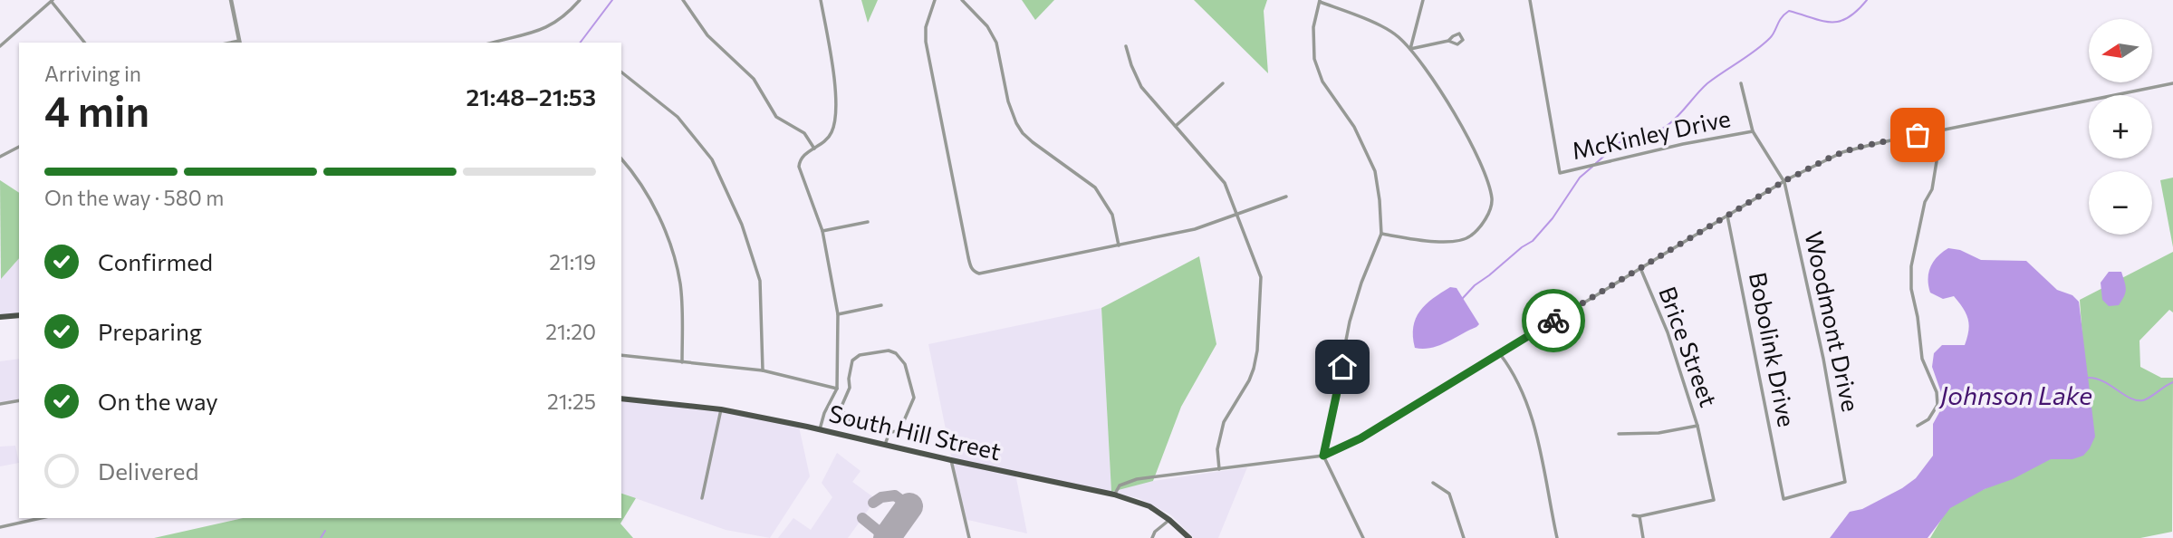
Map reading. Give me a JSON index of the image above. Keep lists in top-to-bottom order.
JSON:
{
  "streets": {
    "main road": ["South Hill Street"],
    "street": [
      "McKinley Drive",
      "Woodmont Drive",
      "Brice Street",
      "Bobolink Drive"
    ]
  },
  "crossings": [
    ["McKinley Drive", "Woodmont Drive"],
    ["Woodmont Drive", "Bobolink Drive"]
  ],
  "water": ["Johnson Lake"],
  "north": "left",
  "page": {
    "map_buttons": ["+", "−"],
    "heading": ["4 min", "Arriving in", "21:48–21:53"],
    "bar": "On the way · 580 m",
    "list": [
      ["Confirmed", "21:19"],
      ["Preparing", "21:20"],
      ["On the way", "21:25"],
      "Delivered"
    ]
  }
}
